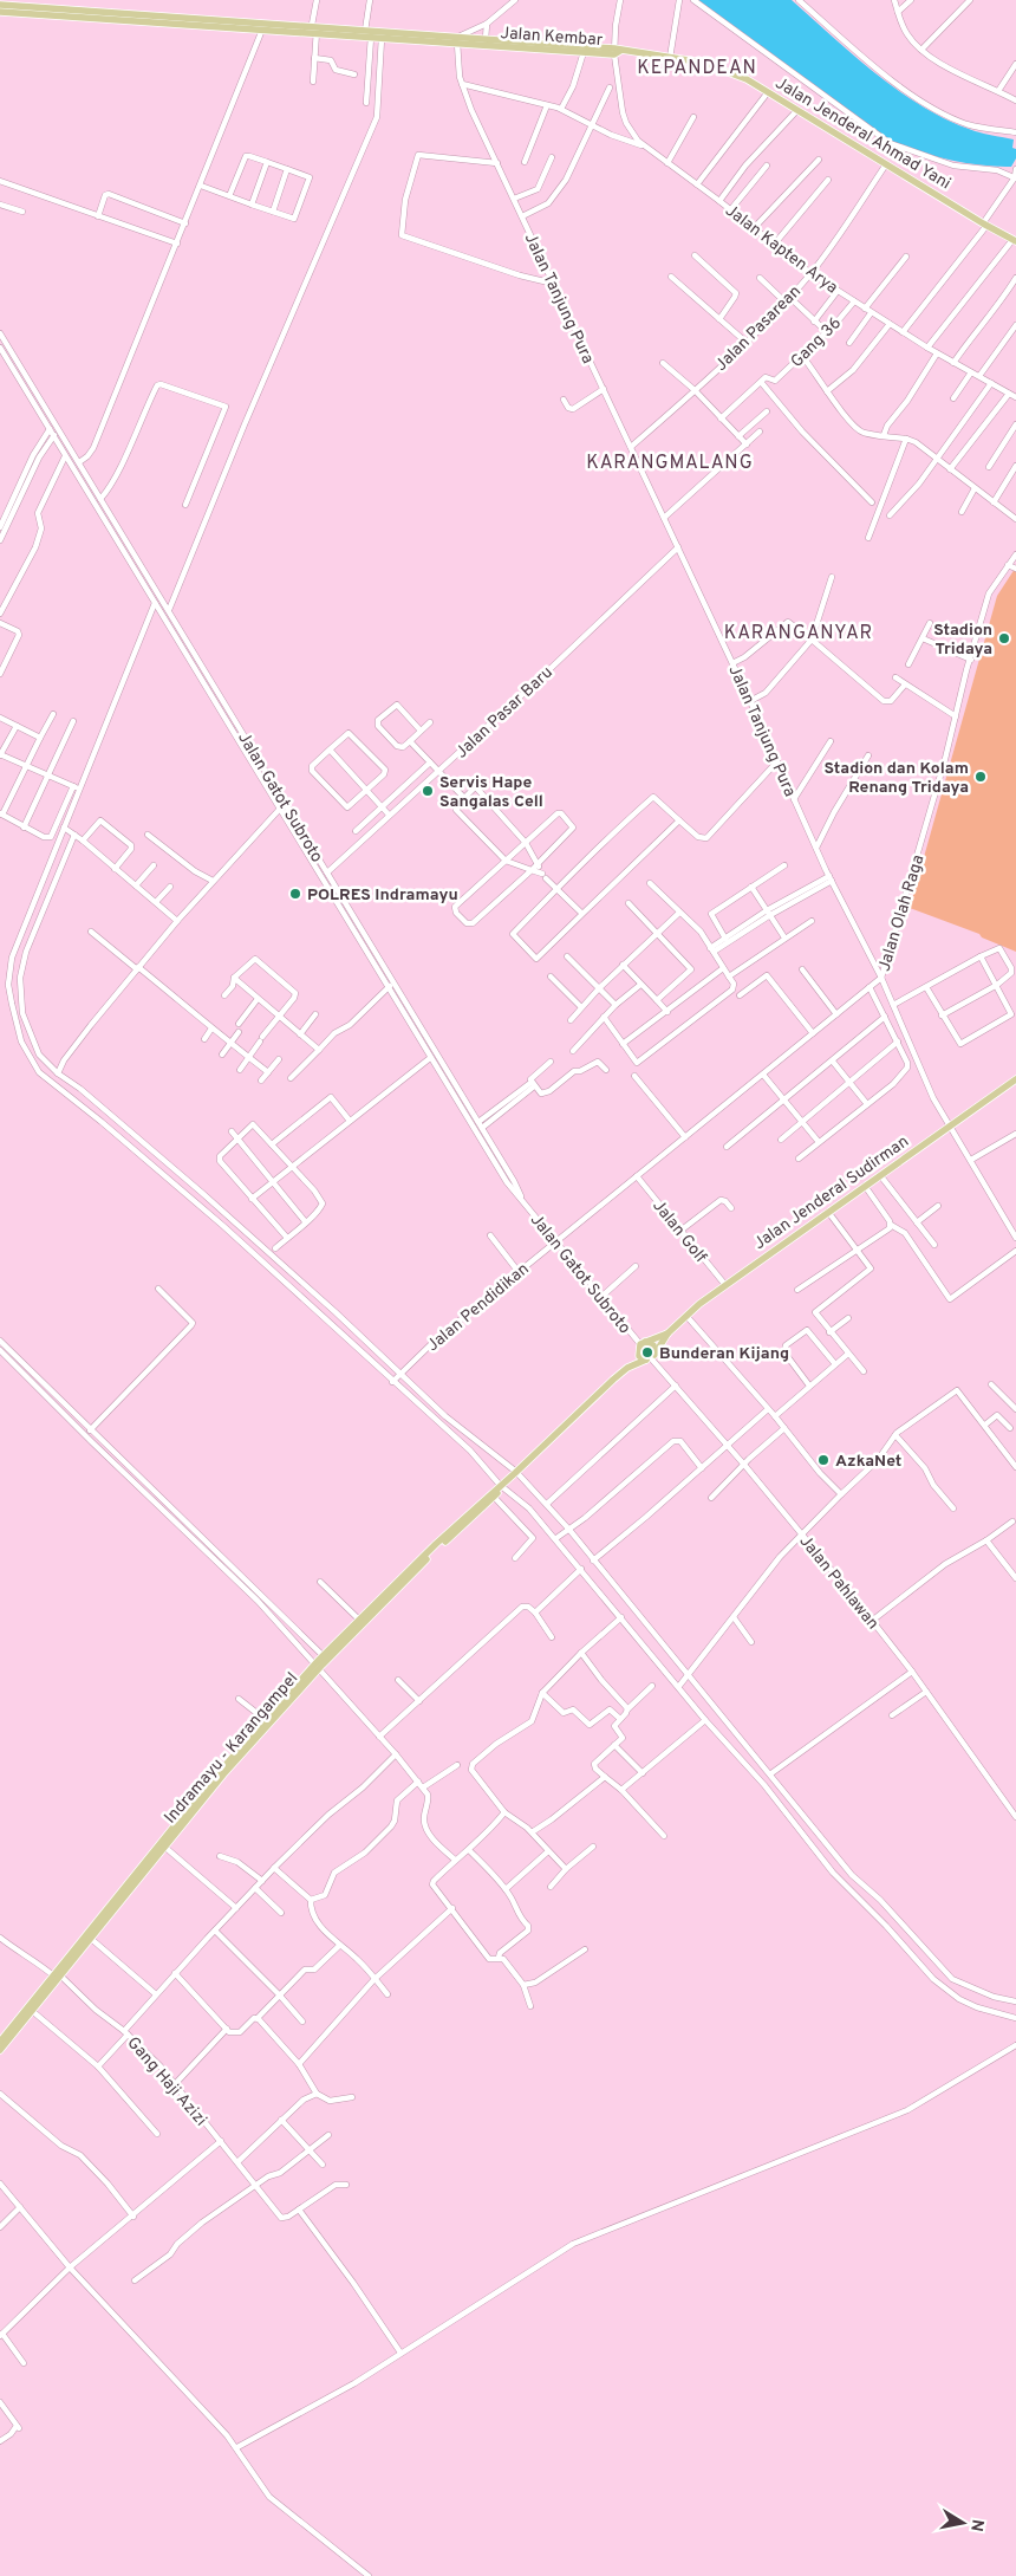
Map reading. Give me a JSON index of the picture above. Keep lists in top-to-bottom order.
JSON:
{
  "streets": {
    "main road": [
      "Jalan Kembar",
      "Jalan Jenderal Ahmad Yani",
      "Jalan Jenderal Sudirman",
      "Indramayu - Karangampel"
    ],
    "street": [
      "Jalan Kapten Arya",
      "Jalan Tanjung Pura",
      "Jalan Pasarean",
      "Gang 36",
      "Jalan Pasar Baru",
      "Jalan Gatot Subroto",
      "Jalan Olah Raga",
      "Jalan Golf",
      "Jalan Pendidikan",
      "Jalan Pahlawan",
      "Gang Haji Azizi"
    ]
  },
  "crossings": [
    ["Jalan Kembar", "Jalan Jenderal Ahmad Yani"],
    ["Jalan Kembar", "Jalan Kapten Arya"],
    ["Jalan Kembar", "Jalan Tanjung Pura"],
    ["Jalan Jenderal Ahmad Yani", "Jalan Kapten Arya"],
    ["Jalan Jenderal Ahmad Yani", "Jalan Pasarean"],
    ["Jalan Kapten Arya", "Jalan Pasarean"],
    ["Jalan Kapten Arya", "Gang 36"],
    ["Jalan Tanjung Pura", "Jalan Pasarean"],
    ["Jalan Tanjung Pura", "Jalan Pasar Baru"],
    ["Jalan Tanjung Pura", "Jalan Olah Raga"],
    ["Jalan Tanjung Pura", "Jalan Jenderal Sudirman"],
    ["Jalan Pasar Baru", "Jalan Gatot Subroto"],
    ["Jalan Gatot Subroto", "Jalan Olah Raga"],
    ["Jalan Gatot Subroto", "Jalan Pendidikan"],
    ["Jalan Olah Raga", "Jalan Golf"],
    ["Jalan Olah Raga", "Jalan Pendidikan"],
    ["Jalan Jenderal Sudirman", "Jalan Golf"],
    ["Indramayu - Karangampel", "Gang Haji Azizi"]
  ],
  "districts": ["KEPANDEAN", "KARANGMALANG", "KARANGANYAR"],
  "places": [
    "Stadion Tridaya",
    "Stadion dan Kolam Renang Tridaya",
    "Servis Hape Sangalas Cell",
    "POLRES Indramayu",
    "Bunderan Kijang",
    "AzkaNet"
  ],
  "north": "right"
}
